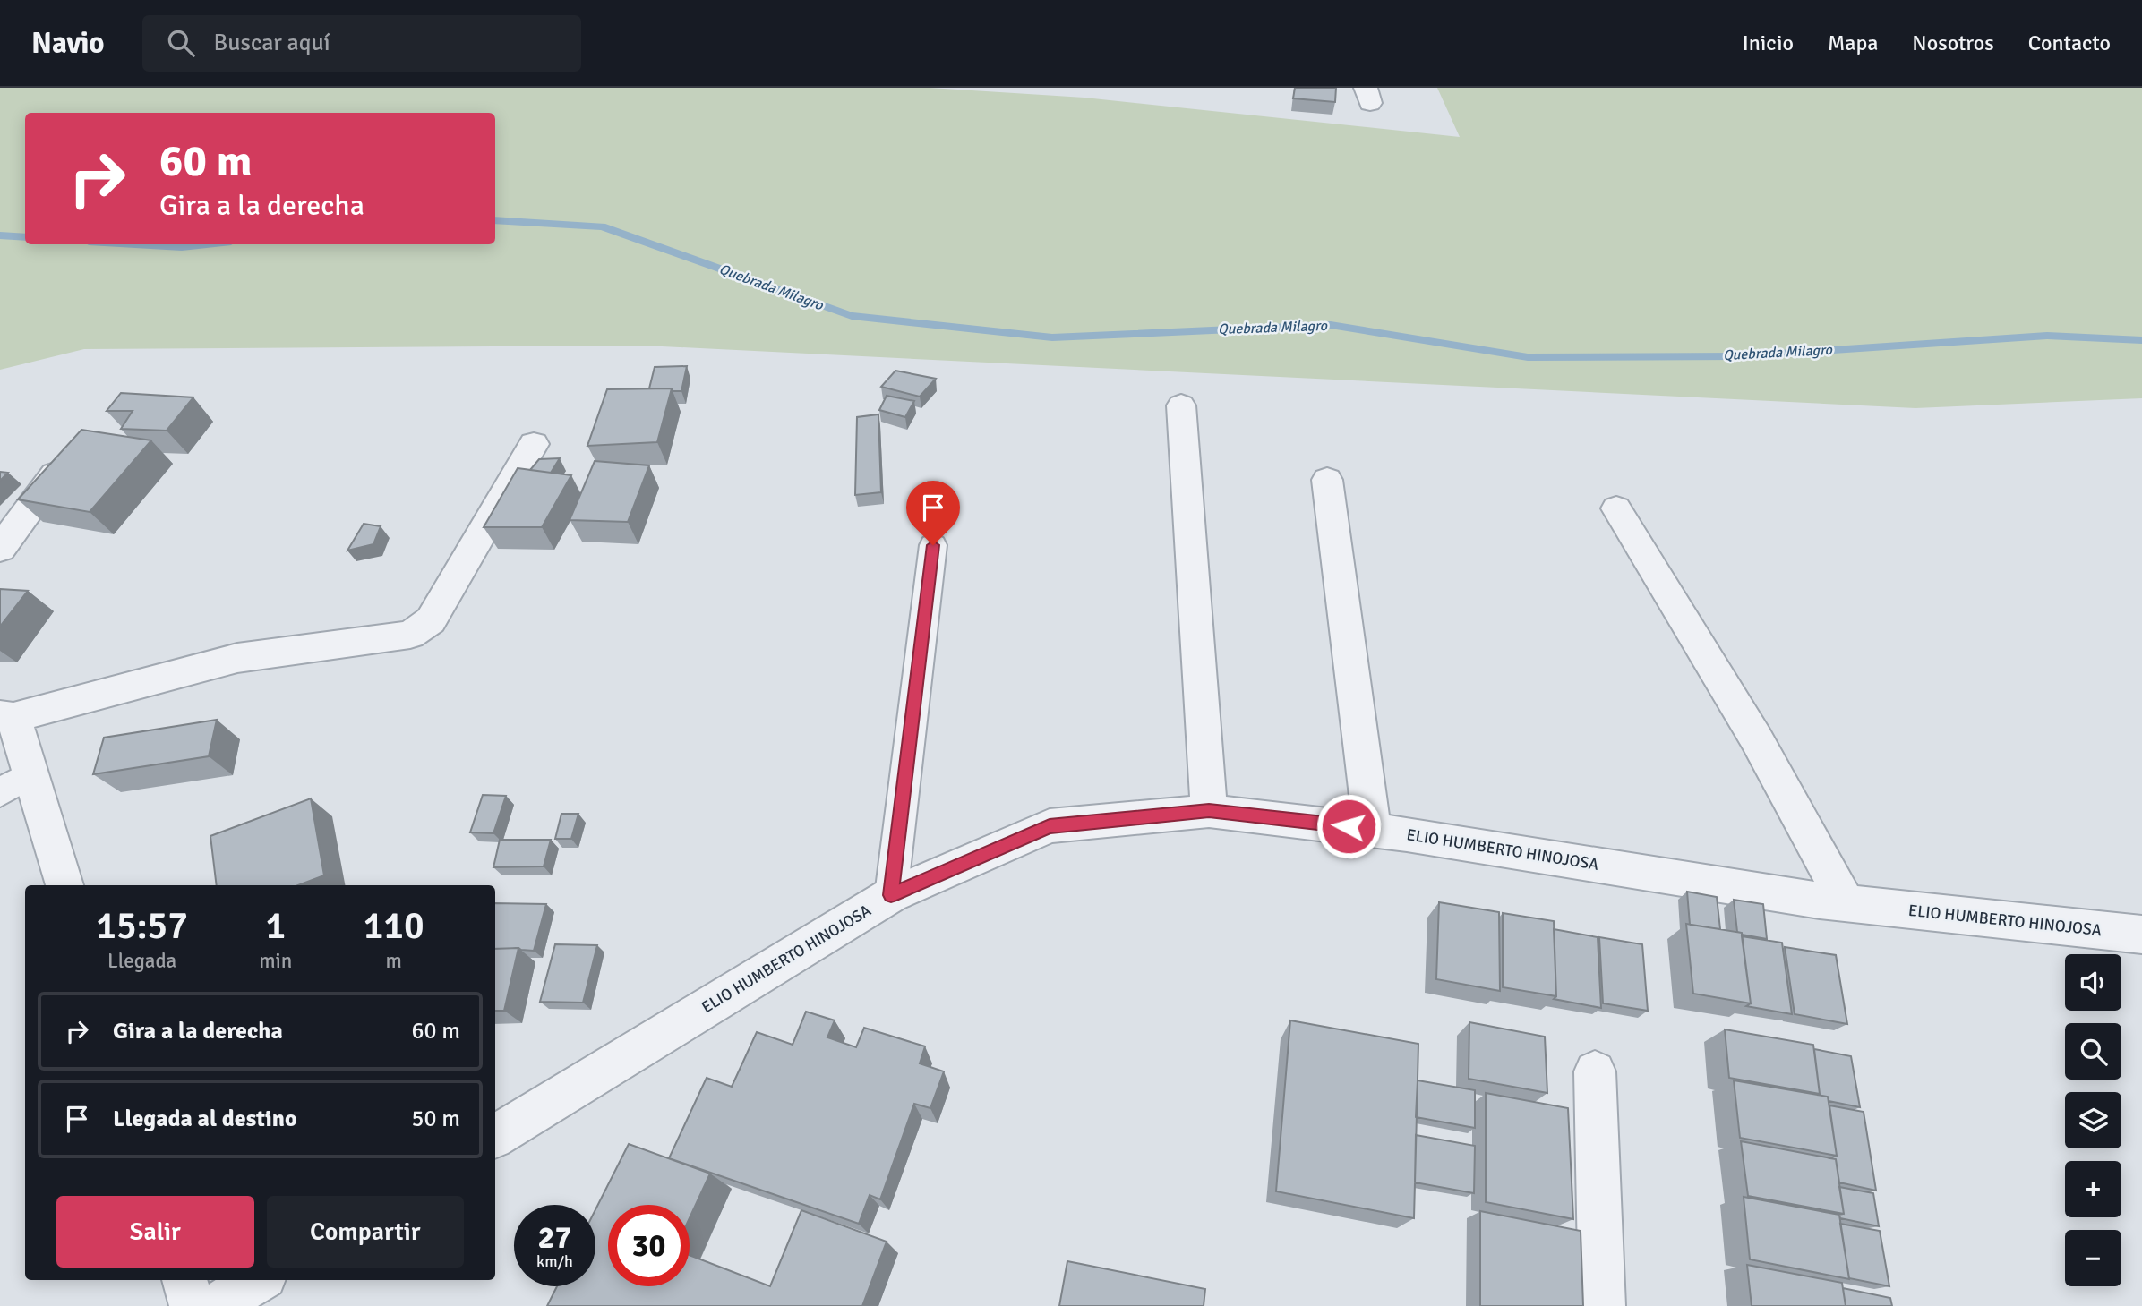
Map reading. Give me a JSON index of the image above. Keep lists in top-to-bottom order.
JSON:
{
  "streets": {
    "street": ["ELIO HUMBERTO HINOJOSA"]
  },
  "water": ["Quebrada Milagro"],
  "page": {
    "header": "Navio",
    "search": "Buscar aquí",
    "nav": [
      "Inicio",
      "Mapa",
      "Nosotros",
      "Contacto"
    ],
    "turn": ["60 m", "Gira a la derecha"],
    "eta": [
      "15:57",
      "Llegada",
      "1",
      "min",
      "110",
      "m"
    ],
    "map_buttons": ["+", "−"],
    "list": [
      {
        "name": "Gira a la derecha",
        "value": "60 m"
      },
      {
        "name": "Llegada al destino",
        "value": "50 m"
      }
    ],
    "buttons": ["Salir", "Compartir"],
    "speed": "27 km/h",
    "limit": "30"
  }
}
